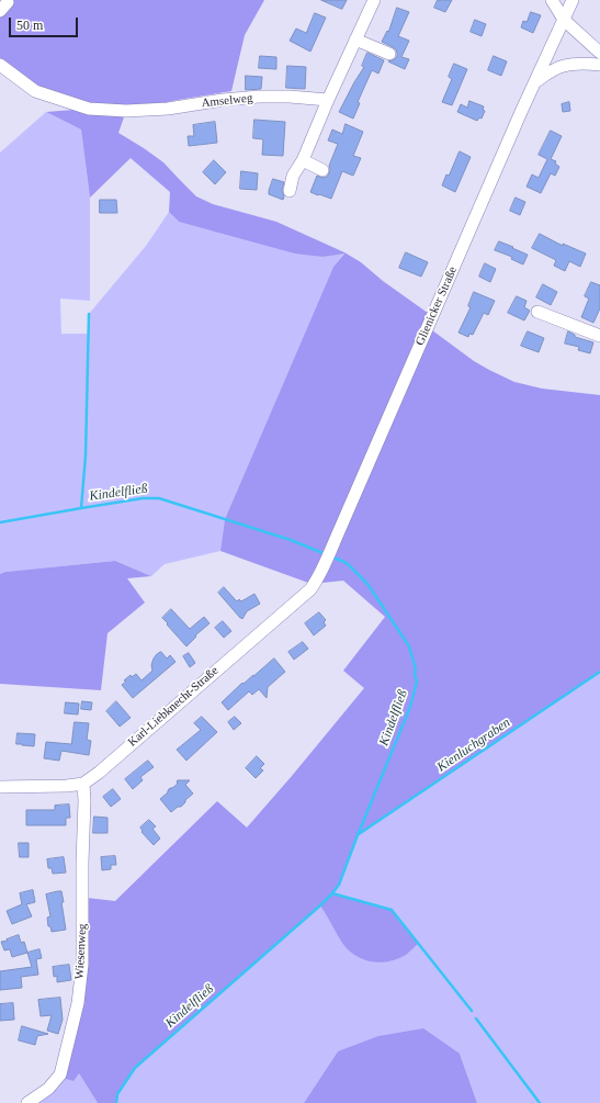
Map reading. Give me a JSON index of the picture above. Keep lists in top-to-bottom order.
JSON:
{
  "streets": {
    "street": [
      "Amselweg",
      "Glienicker Straße",
      "Karl-Liebknecht-Straße",
      "Wiesenweg"
    ]
  },
  "crossings": [
    ["Glienicker Straße", "Karl-Liebknecht-Straße"],
    ["Karl-Liebknecht-Straße", "Wiesenweg"]
  ],
  "water": ["Kindelfließ", "Kienluchgraben"],
  "scale_bar": "50 m"
}
